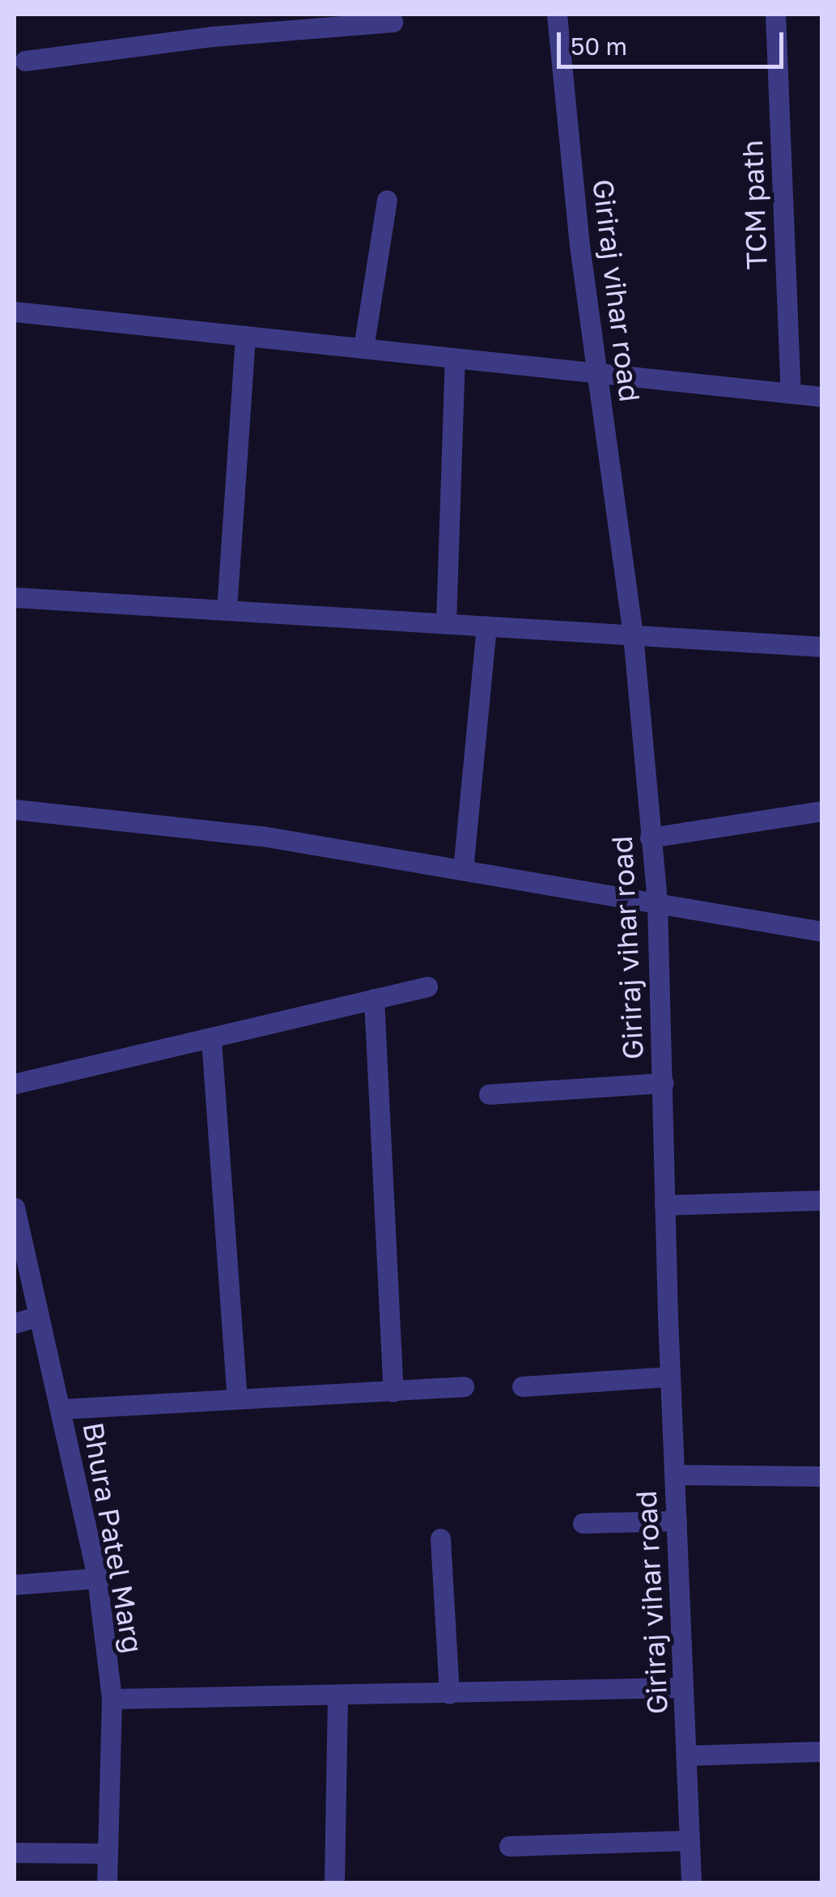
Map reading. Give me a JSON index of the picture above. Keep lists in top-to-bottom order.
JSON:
{
  "streets": {
    "street": ["TCM path", "Giriraj vihar road", "Bhura Patel Marg"]
  },
  "scale_bar": "50 m"
}
